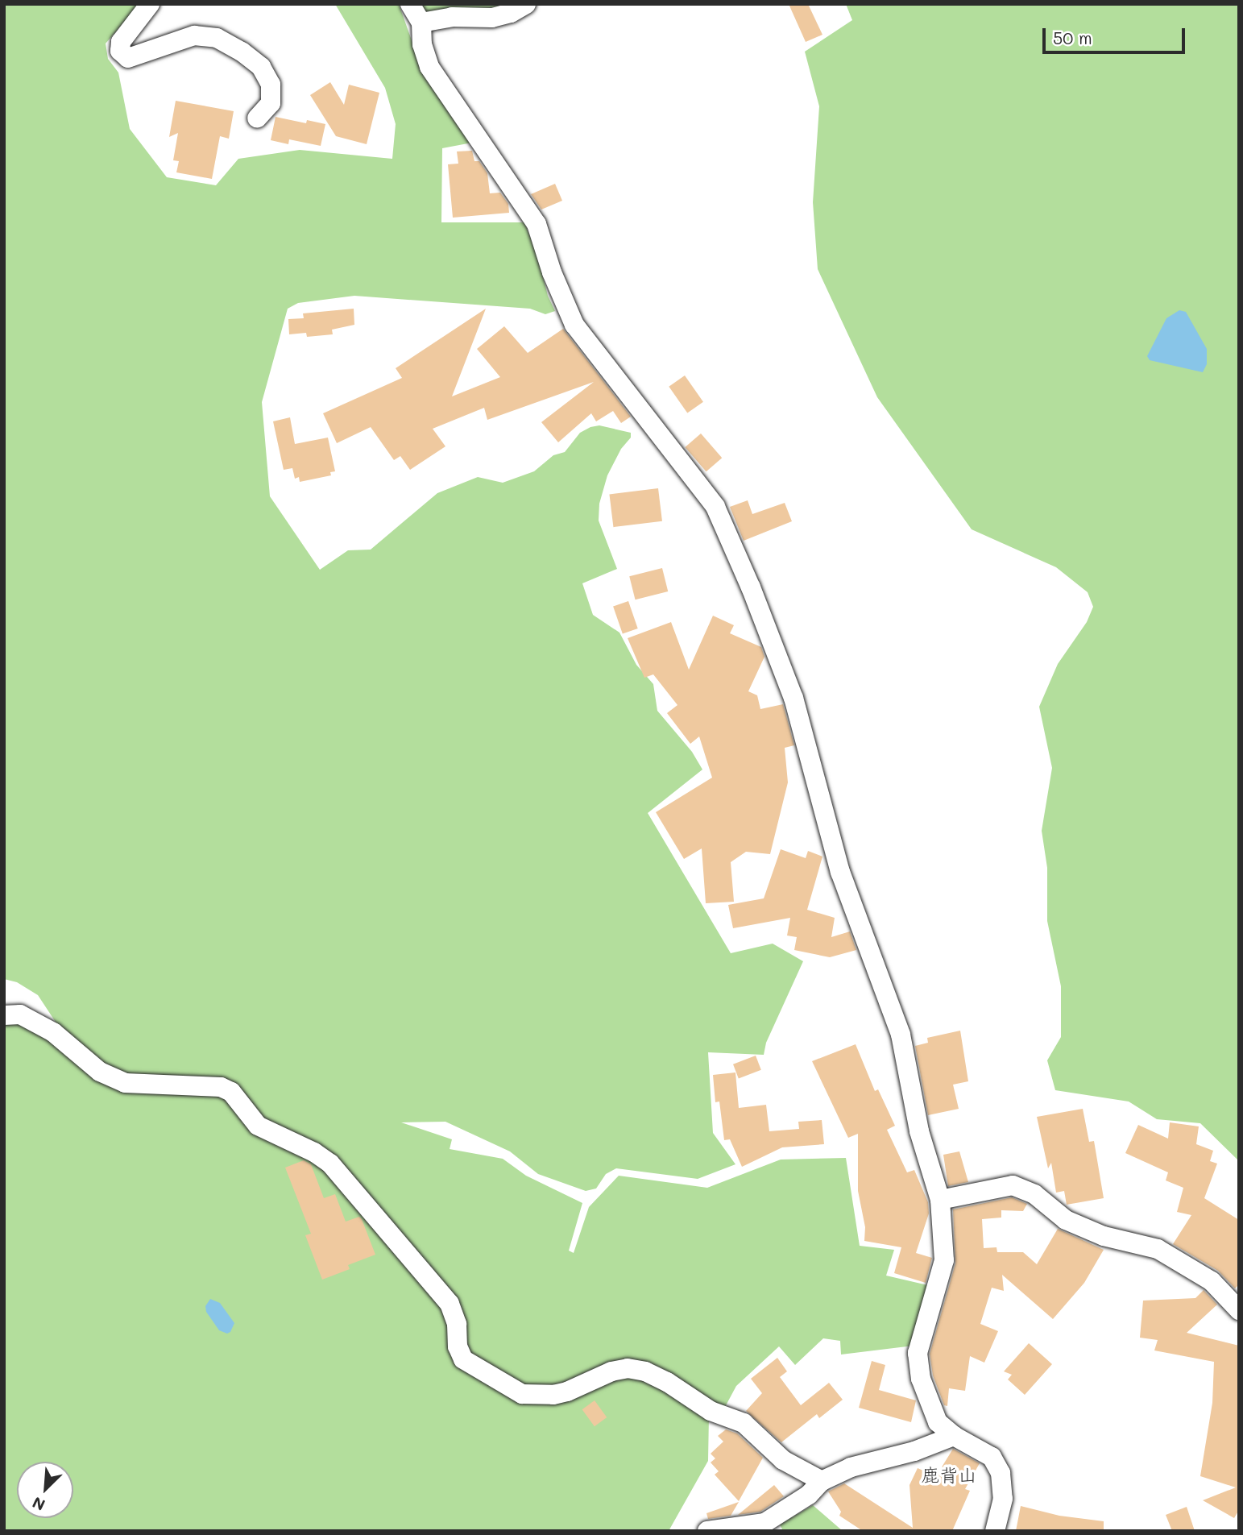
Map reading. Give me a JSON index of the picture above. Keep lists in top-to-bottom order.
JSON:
{
  "districts": ["鹿背山"],
  "scale_bar": "50 m",
  "north": "bottom left"
}
